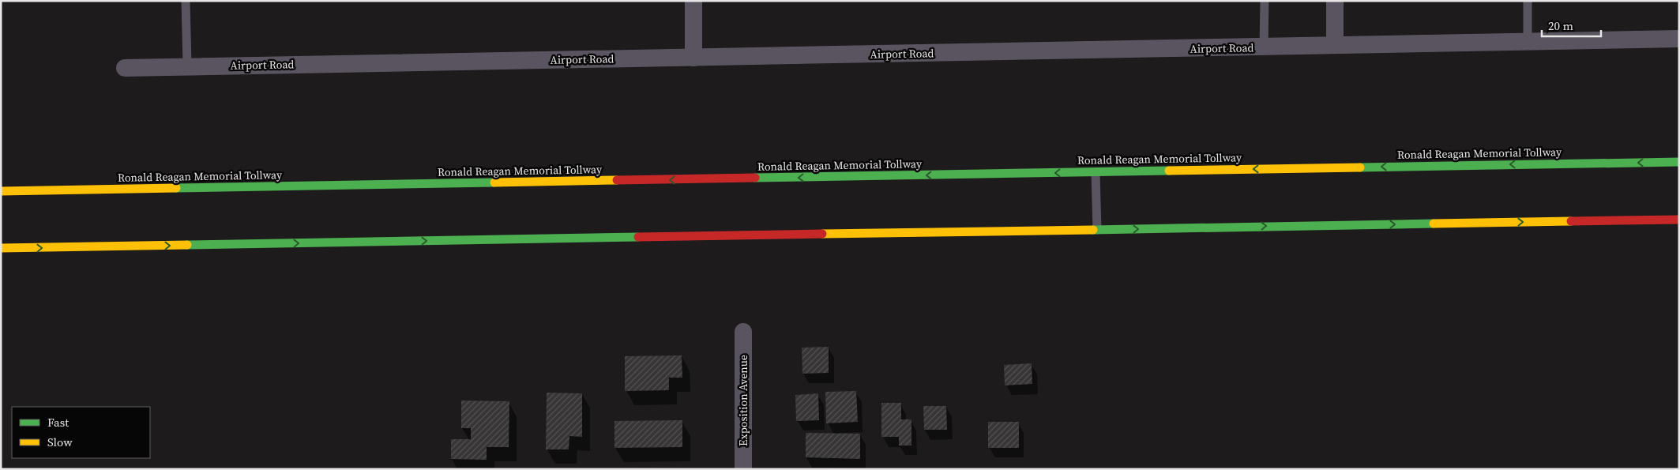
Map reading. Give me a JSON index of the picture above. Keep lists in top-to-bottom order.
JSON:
{
  "streets": {
    "highway": ["Ronald Reagan Memorial Tollway"],
    "street": ["Airport Road", "Exposition Avenue"]
  },
  "legend": ["Fast", "Slow"],
  "scale_bar": "20 m"
}
